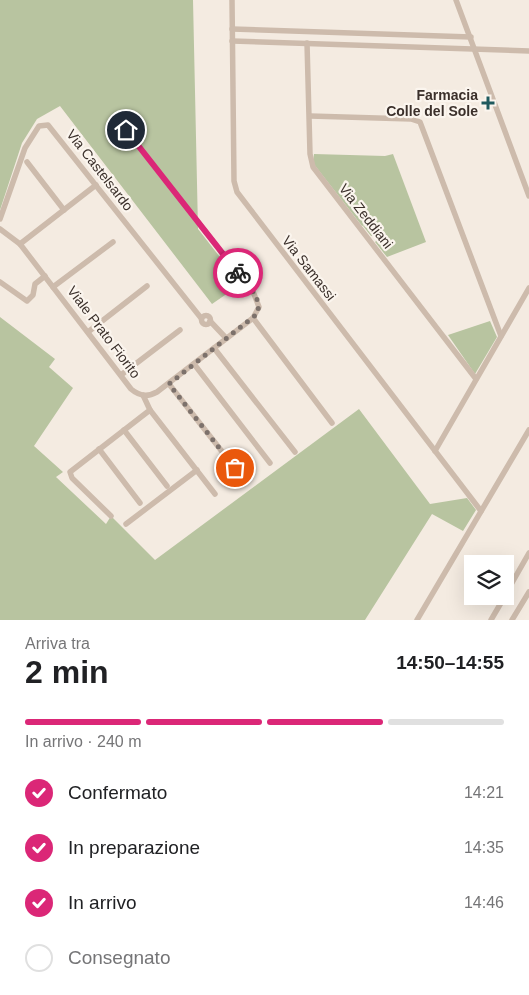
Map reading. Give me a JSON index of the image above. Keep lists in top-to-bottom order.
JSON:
{
  "streets": {
    "street": [
      "Via Castelsardo",
      "Via Zeddiani",
      "Via Samassi",
      "Viale Prato Fiorito"
    ]
  },
  "crossings": [
    ["Via Castelsardo", "Viale Prato Fiorito"]
  ],
  "places": {
    "health": ["Farmacia Colle del Sole"]
  },
  "page": {
    "heading": ["2 min", "Arriva tra", "14:50–14:55"],
    "bar": "In arrivo · 240 m",
    "list": [
      ["Confermato", "14:21"],
      ["In preparazione", "14:35"],
      ["In arrivo", "14:46"],
      "Consegnato"
    ]
  }
}
